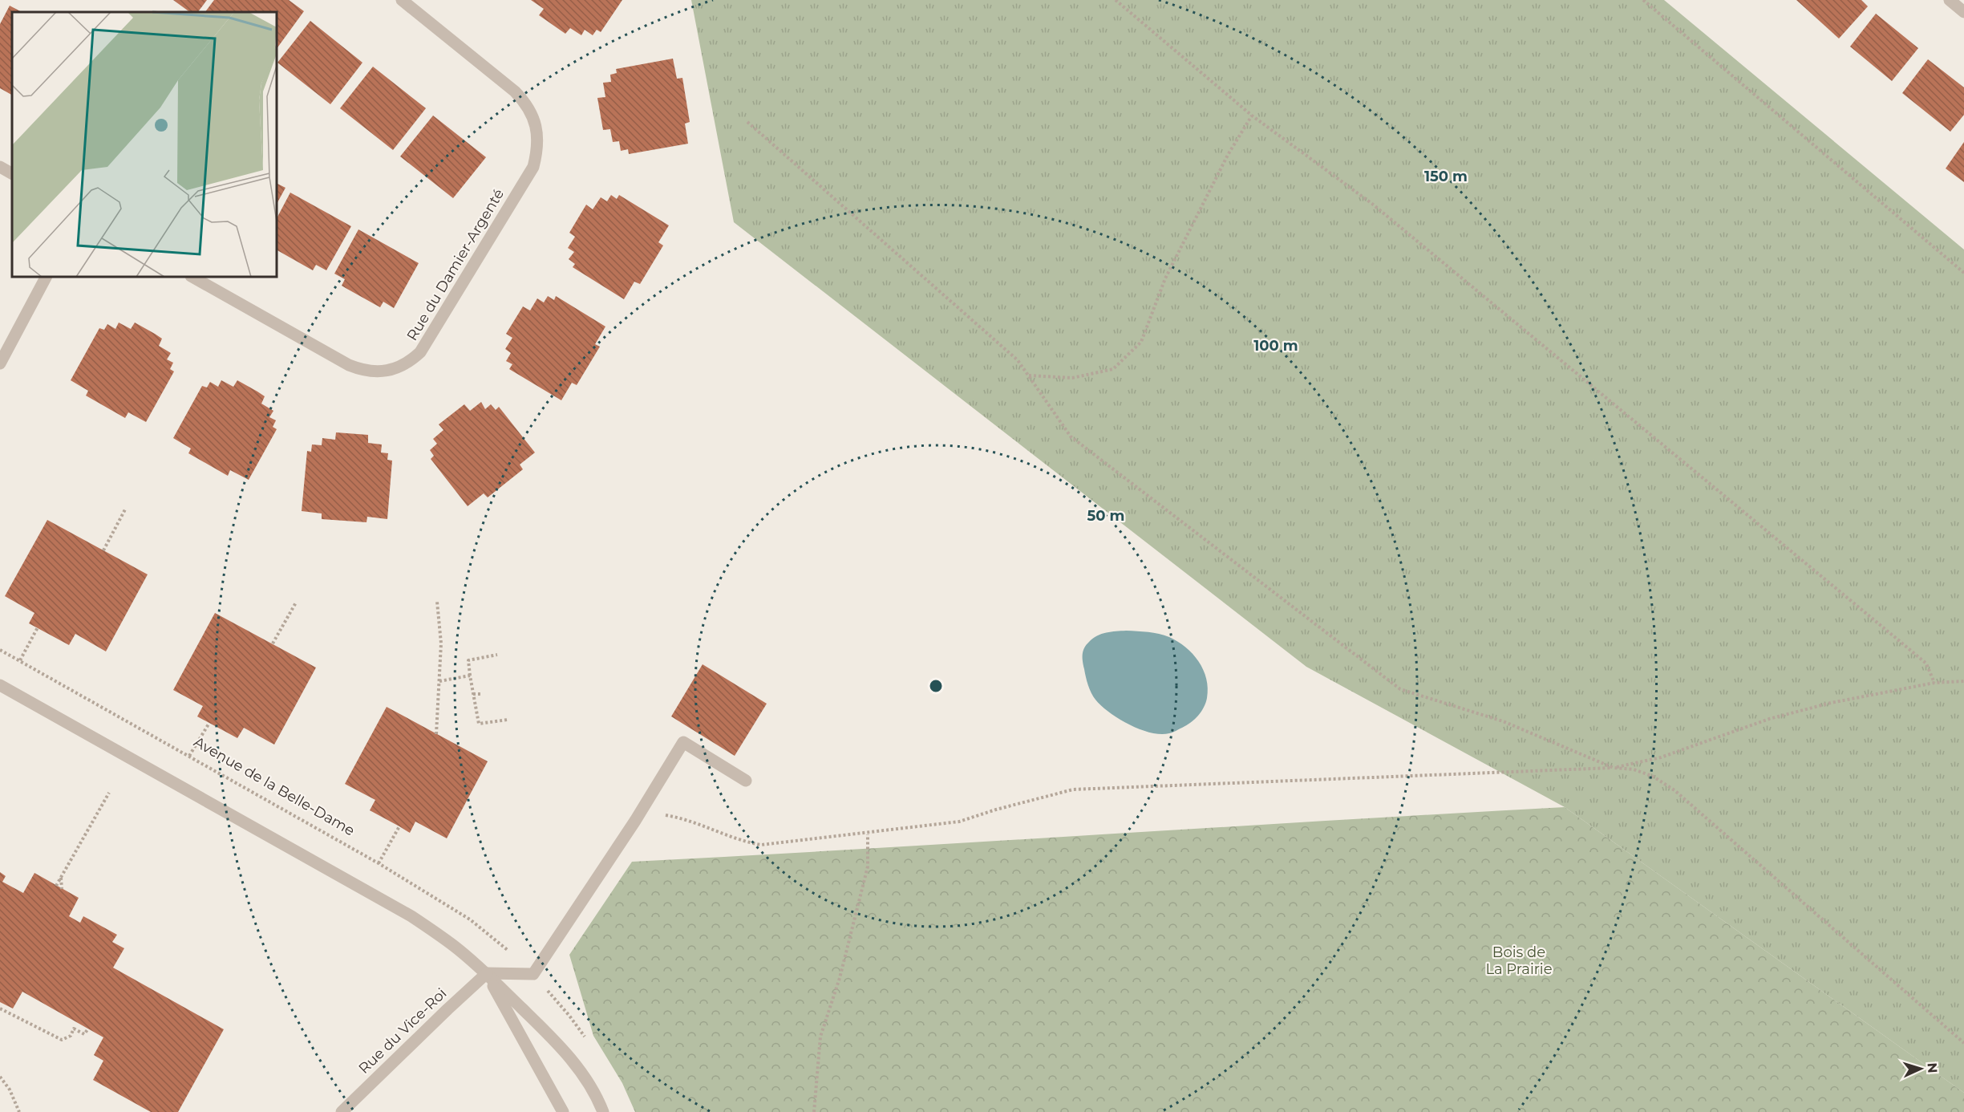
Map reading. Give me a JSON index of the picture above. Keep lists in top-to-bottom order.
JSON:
{
  "streets": {
    "street": ["Rue du Damier-Argenté", "Rue du Vice-Roi"],
    "path": ["Avenue de la Belle-Dame"]
  },
  "parks": ["Bois de La Prairie"],
  "north": "right",
  "rings": ["150 m", "100 m", "50 m"]
}
